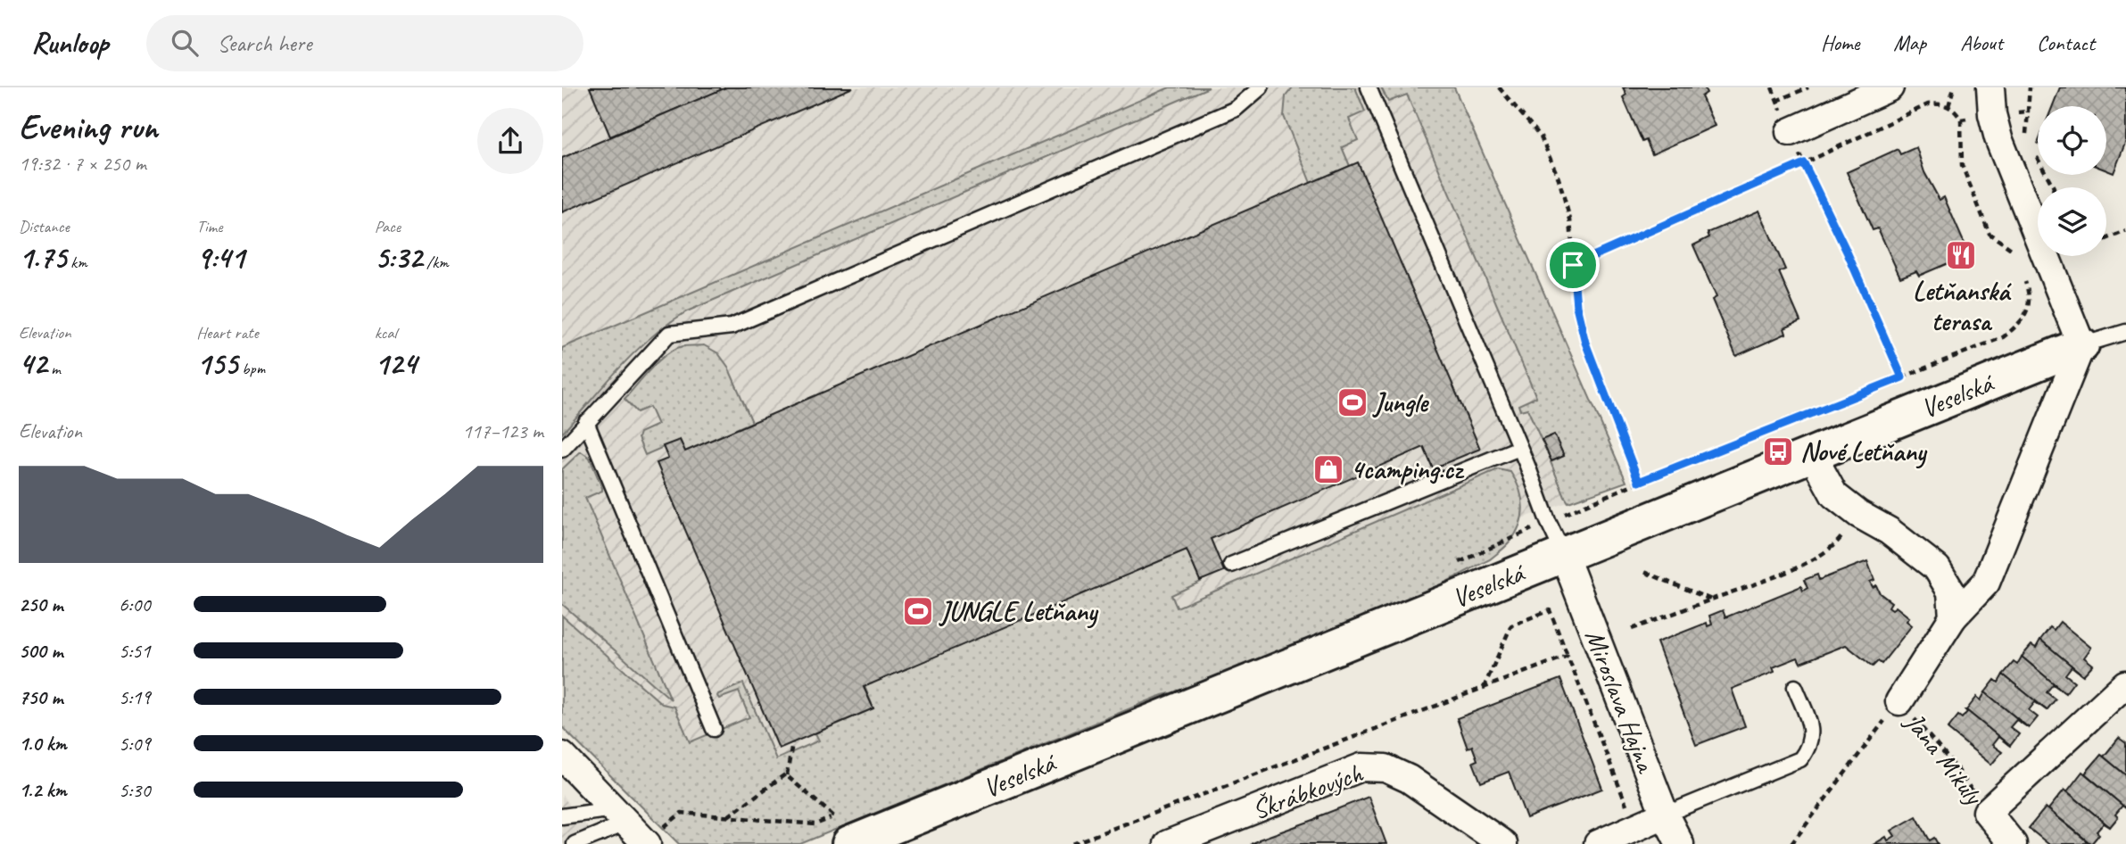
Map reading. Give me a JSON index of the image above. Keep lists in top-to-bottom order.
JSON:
{
  "streets": {
    "street": [
      "Veselská",
      "Miroslava Hajna",
      "Jana Mikuly",
      "Škrábkových"
    ]
  },
  "crossings": [
    ["Veselská", "Miroslava Hajna"]
  ],
  "places": {
    "restaurant": ["Letňanská terasa"],
    "sports": ["Jungle", "JUNGLE Letňany"],
    "bus stop": ["Nové Letňany"],
    "shop": ["4camping.cz"]
  },
  "page": {
    "header": "Runloop",
    "search": "Search here",
    "nav": [
      "Home",
      "Map",
      "About",
      "Contact"
    ],
    "heading": ["Evening run", "19:32 · 7 × 250 m"],
    "stats": [
      ["Distance", "1.75 km"],
      ["Time", "9:41"],
      ["Pace", "5:32 /km"],
      ["Elevation", "42 m"],
      ["Heart rate", "155 bpm"],
      ["kcal", "124"]
    ],
    "chart": ["Elevation", "117–123 m"],
    "list": [
      {
        "name": "250 m",
        "note": "6:00"
      },
      {
        "name": "500 m",
        "note": "5:51"
      },
      {
        "name": "750 m",
        "note": "5:19"
      },
      {
        "name": "1.0 km",
        "note": "5:09"
      },
      {
        "name": "1.2 km",
        "note": "5:30"
      }
    ]
  }
}
